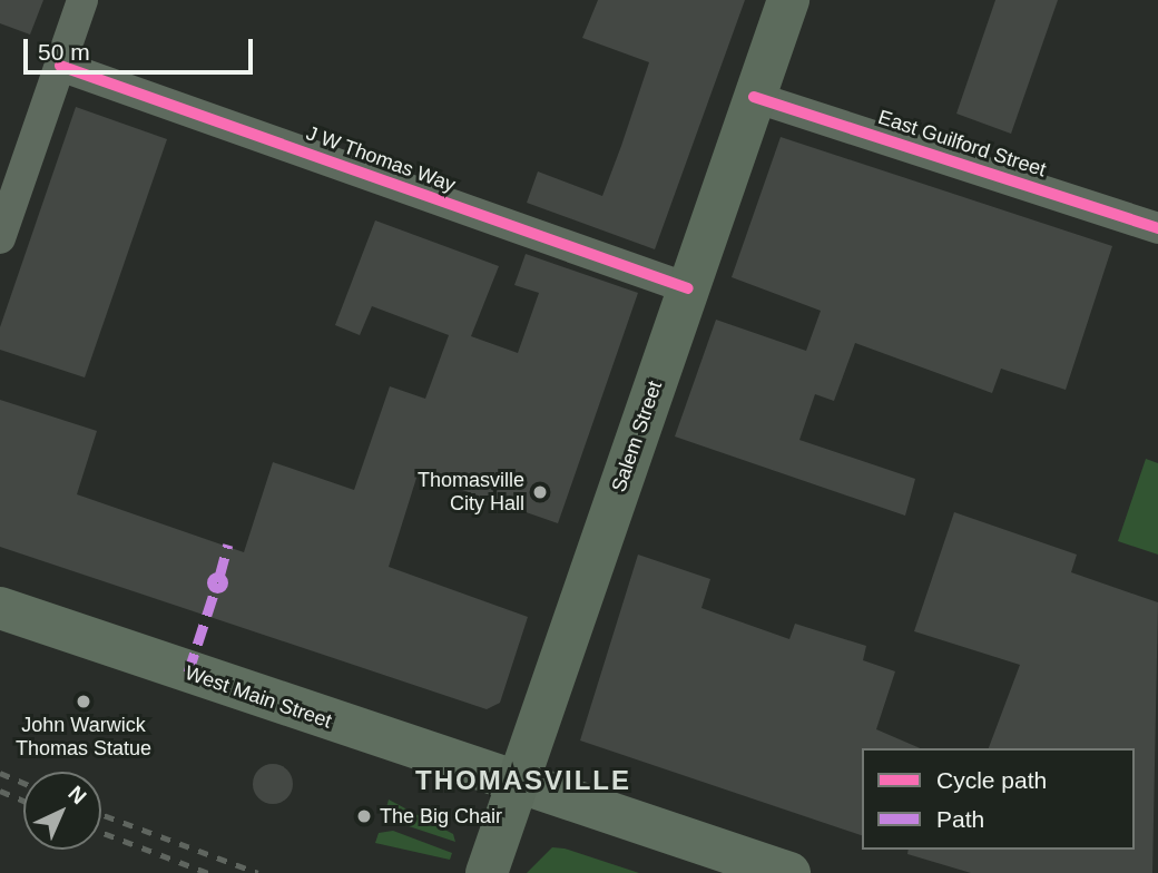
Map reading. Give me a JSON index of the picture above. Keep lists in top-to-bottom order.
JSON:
{
  "streets": {
    "main road": ["Salem Street", "West Main Street"],
    "street": ["East Guilford Street", "J W Thomas Way"]
  },
  "crossings": [
    ["East Guilford Street", "Salem Street"],
    ["J W Thomas Way", "Salem Street"],
    ["Salem Street", "West Main Street"]
  ],
  "districts": ["THOMASVILLE"],
  "places": ["Thomasville City Hall", "John Warwick Thomas Statue", "The Big Chair"],
  "legend": ["Cycle path", "Path"],
  "scale_bar": "50 m",
  "north": "top right"
}
